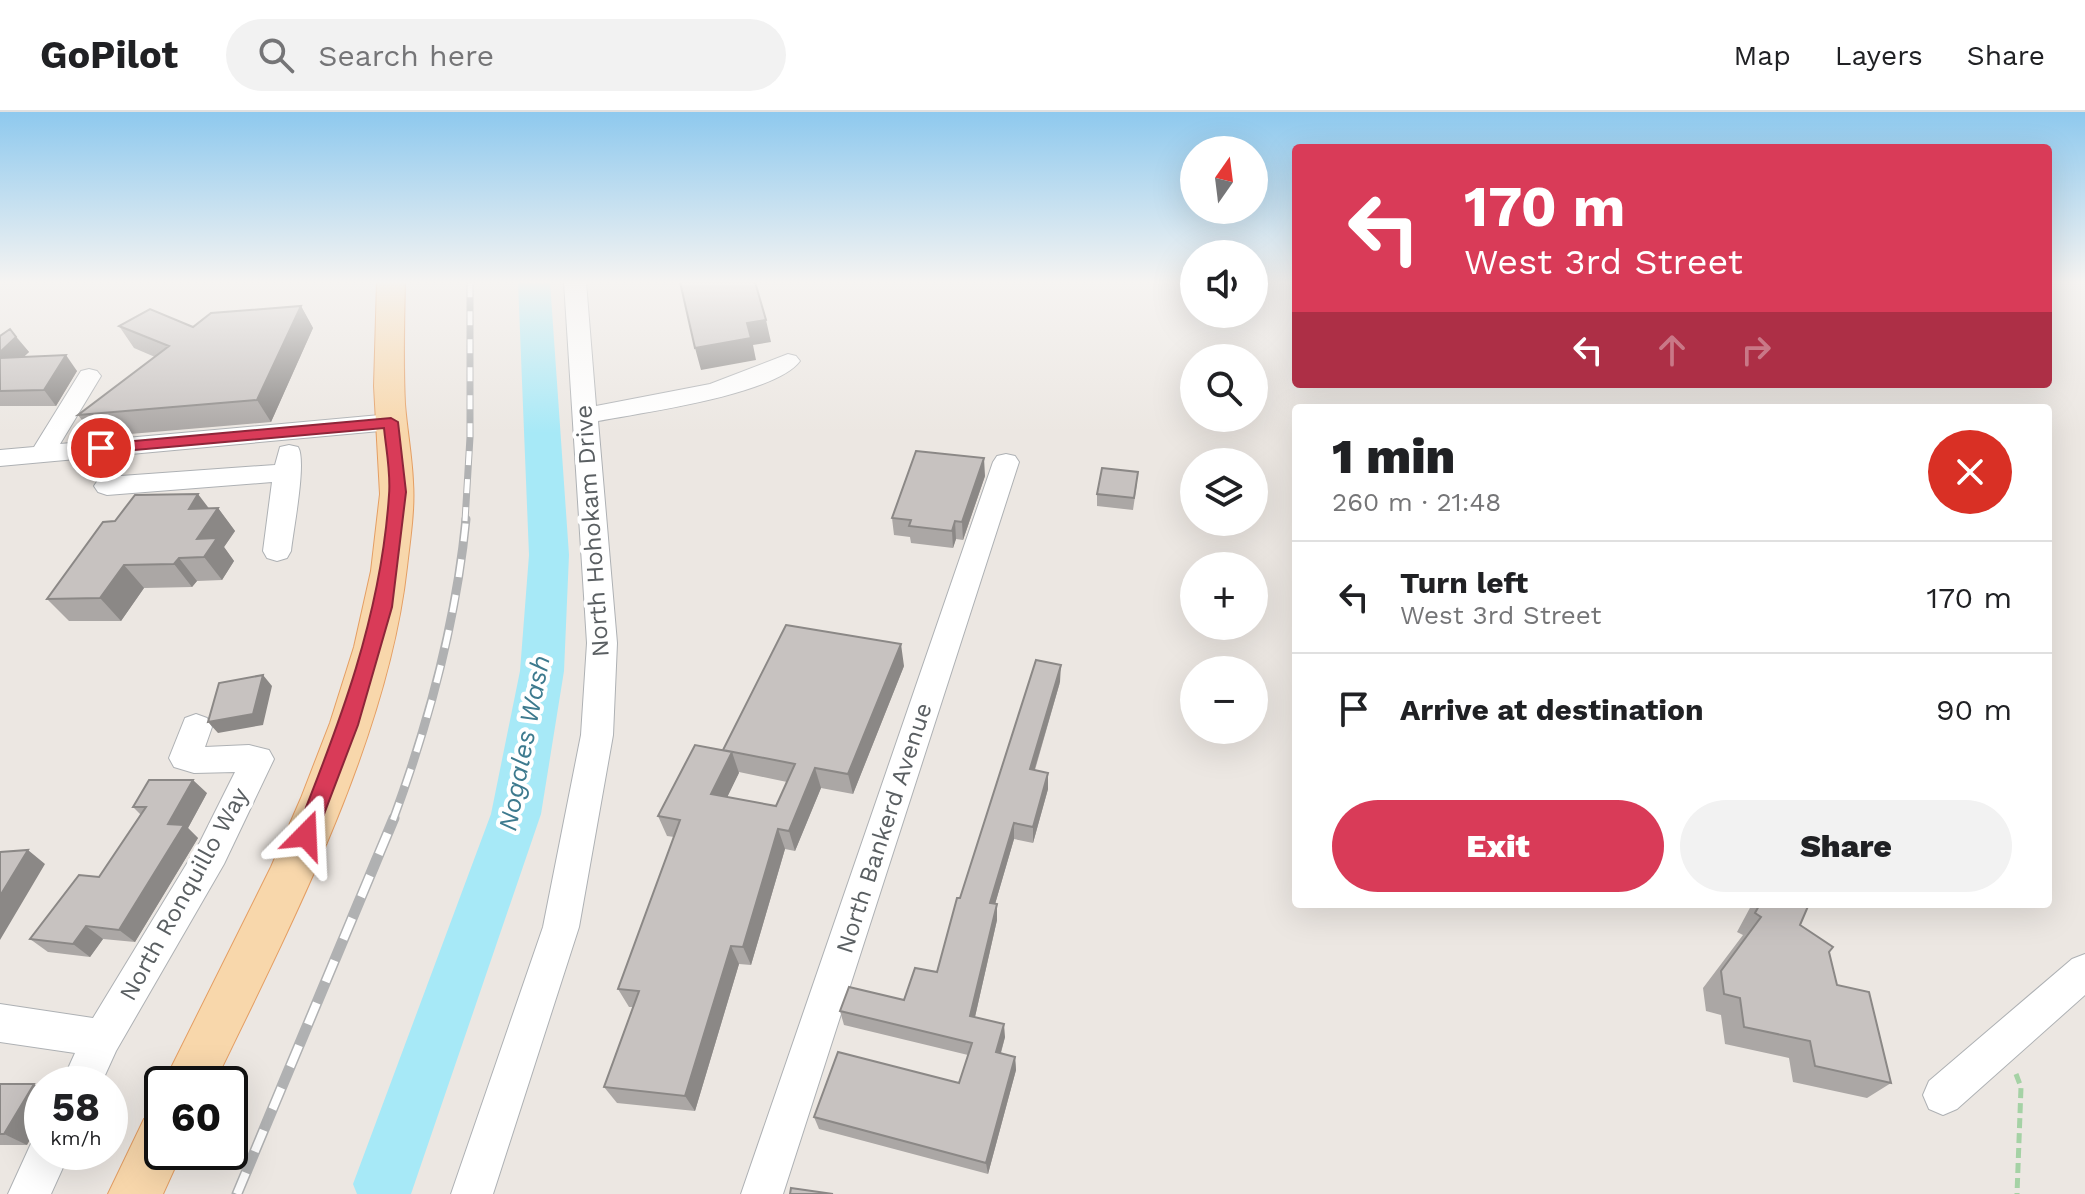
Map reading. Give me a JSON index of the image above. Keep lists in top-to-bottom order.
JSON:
{
  "streets": {
    "street": ["North Hohokam Drive", "North Bankerd Avenue", "North Ronquillo Way"]
  },
  "water": ["Nogales Wash"],
  "north": "top",
  "page": {
    "header": "GoPilot",
    "search": "Search here",
    "nav": ["Map", "Layers", "Share"],
    "map_buttons": ["+", "−"],
    "turn": ["170 m", "West 3rd Street"],
    "heading": ["1 min", "260 m · 21:48"],
    "list": [
      {
        "name": "Turn left",
        "note": "West 3rd Street",
        "value": "170 m"
      },
      {
        "name": "Arrive at destination",
        "value": "90 m"
      }
    ],
    "buttons": ["Exit", "Share"],
    "speed": "58 km/h",
    "limit": "60"
  }
}
